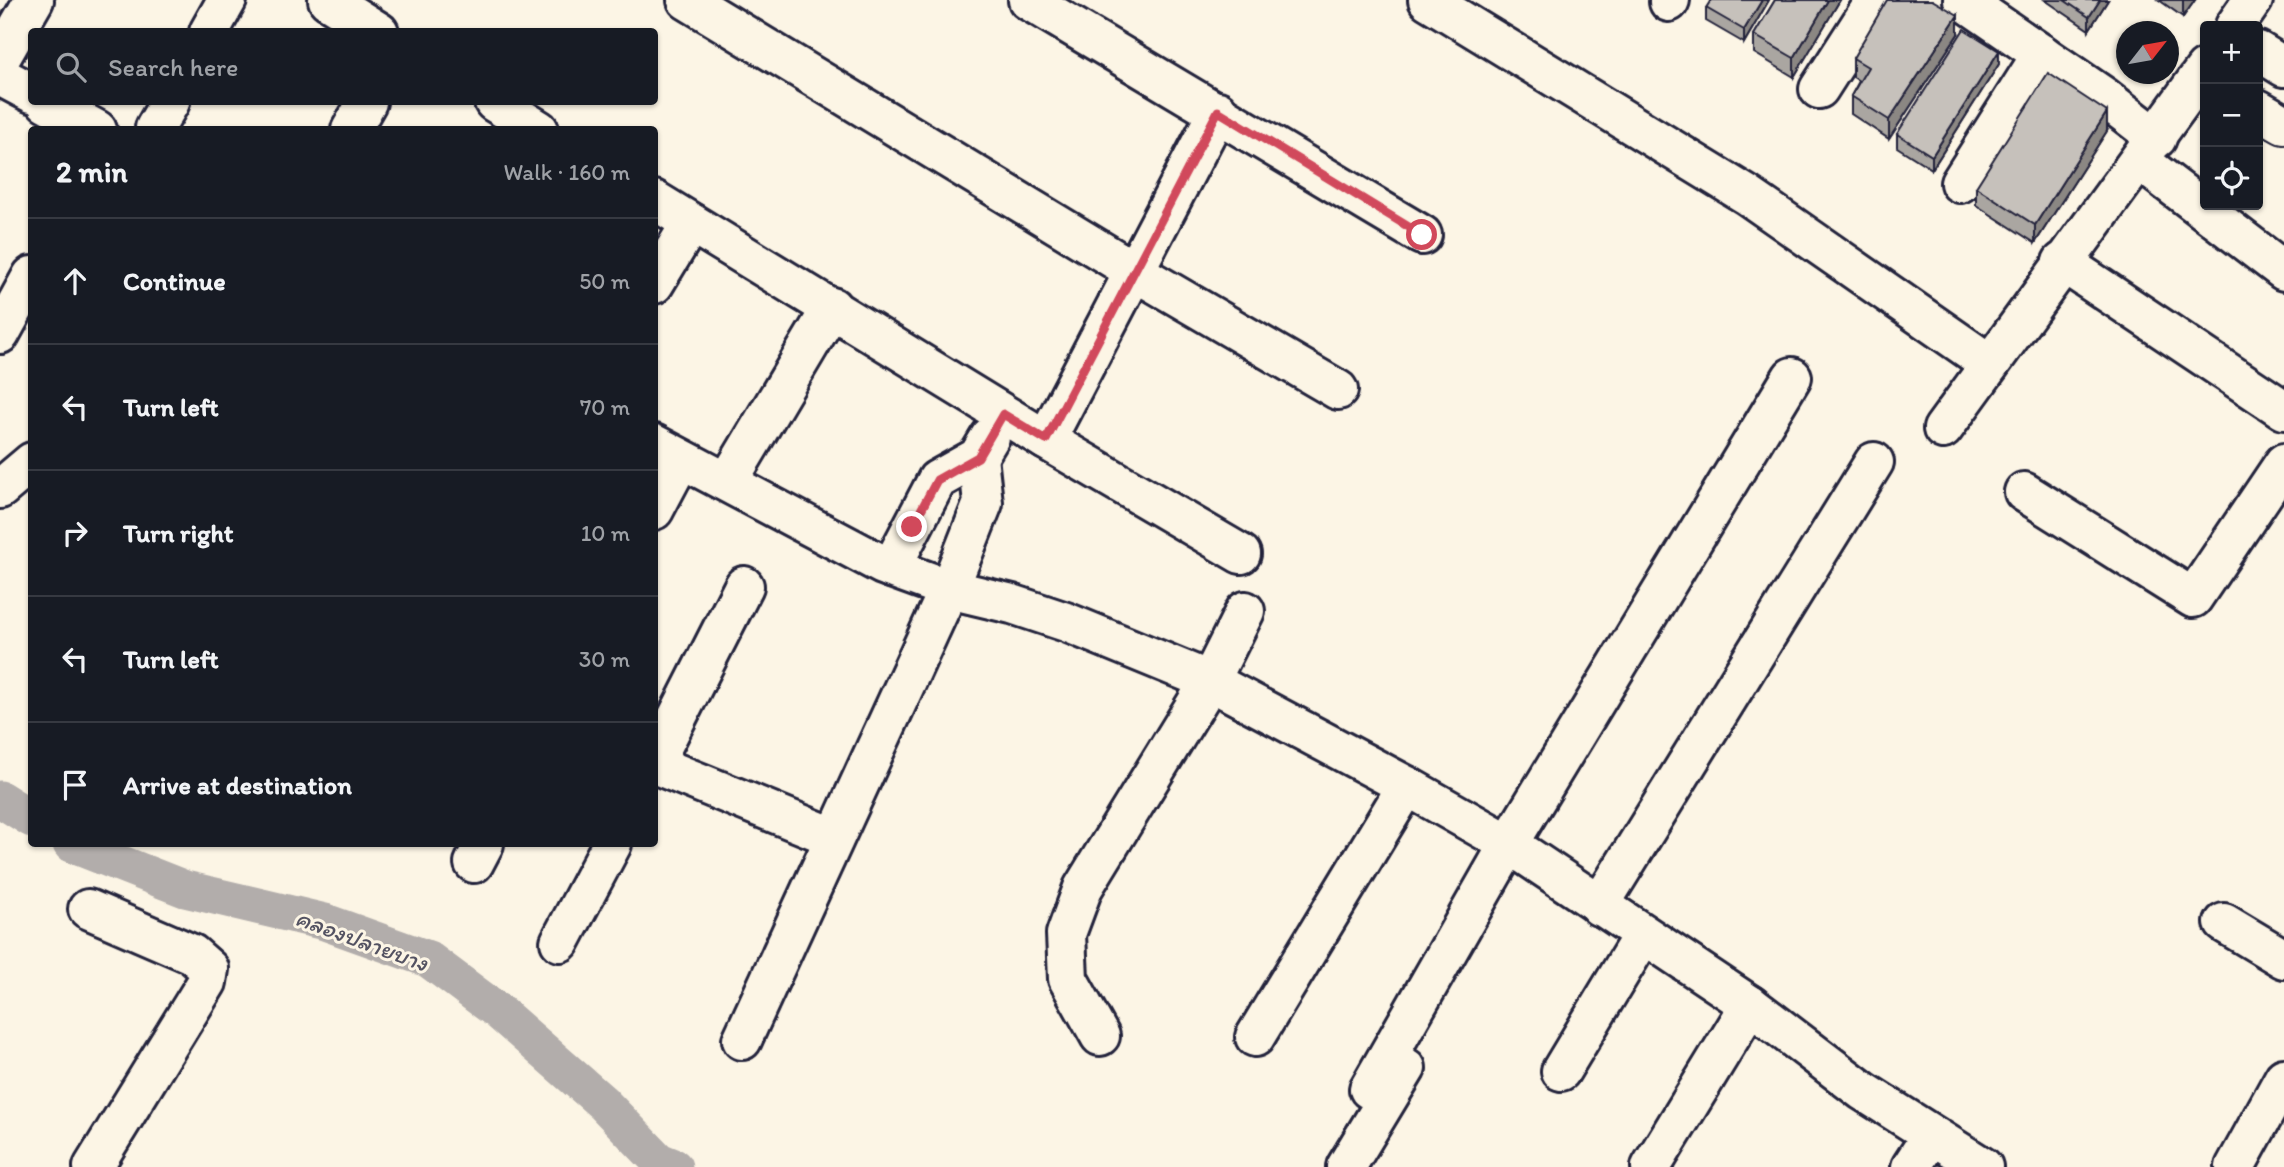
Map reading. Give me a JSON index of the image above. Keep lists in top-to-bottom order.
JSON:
{
  "water": ["คลองปลายบาง"],
  "north": "top right",
  "page": {
    "map_buttons": ["+", "−"],
    "search": "Search here",
    "heading": ["2 min", "Walk · 160 m"],
    "list": [
      ["Continue", "50 m"],
      ["Turn left", "70 m"],
      ["Turn right", "10 m"],
      ["Turn left", "30 m"],
      "Arrive at destination"
    ]
  }
}
